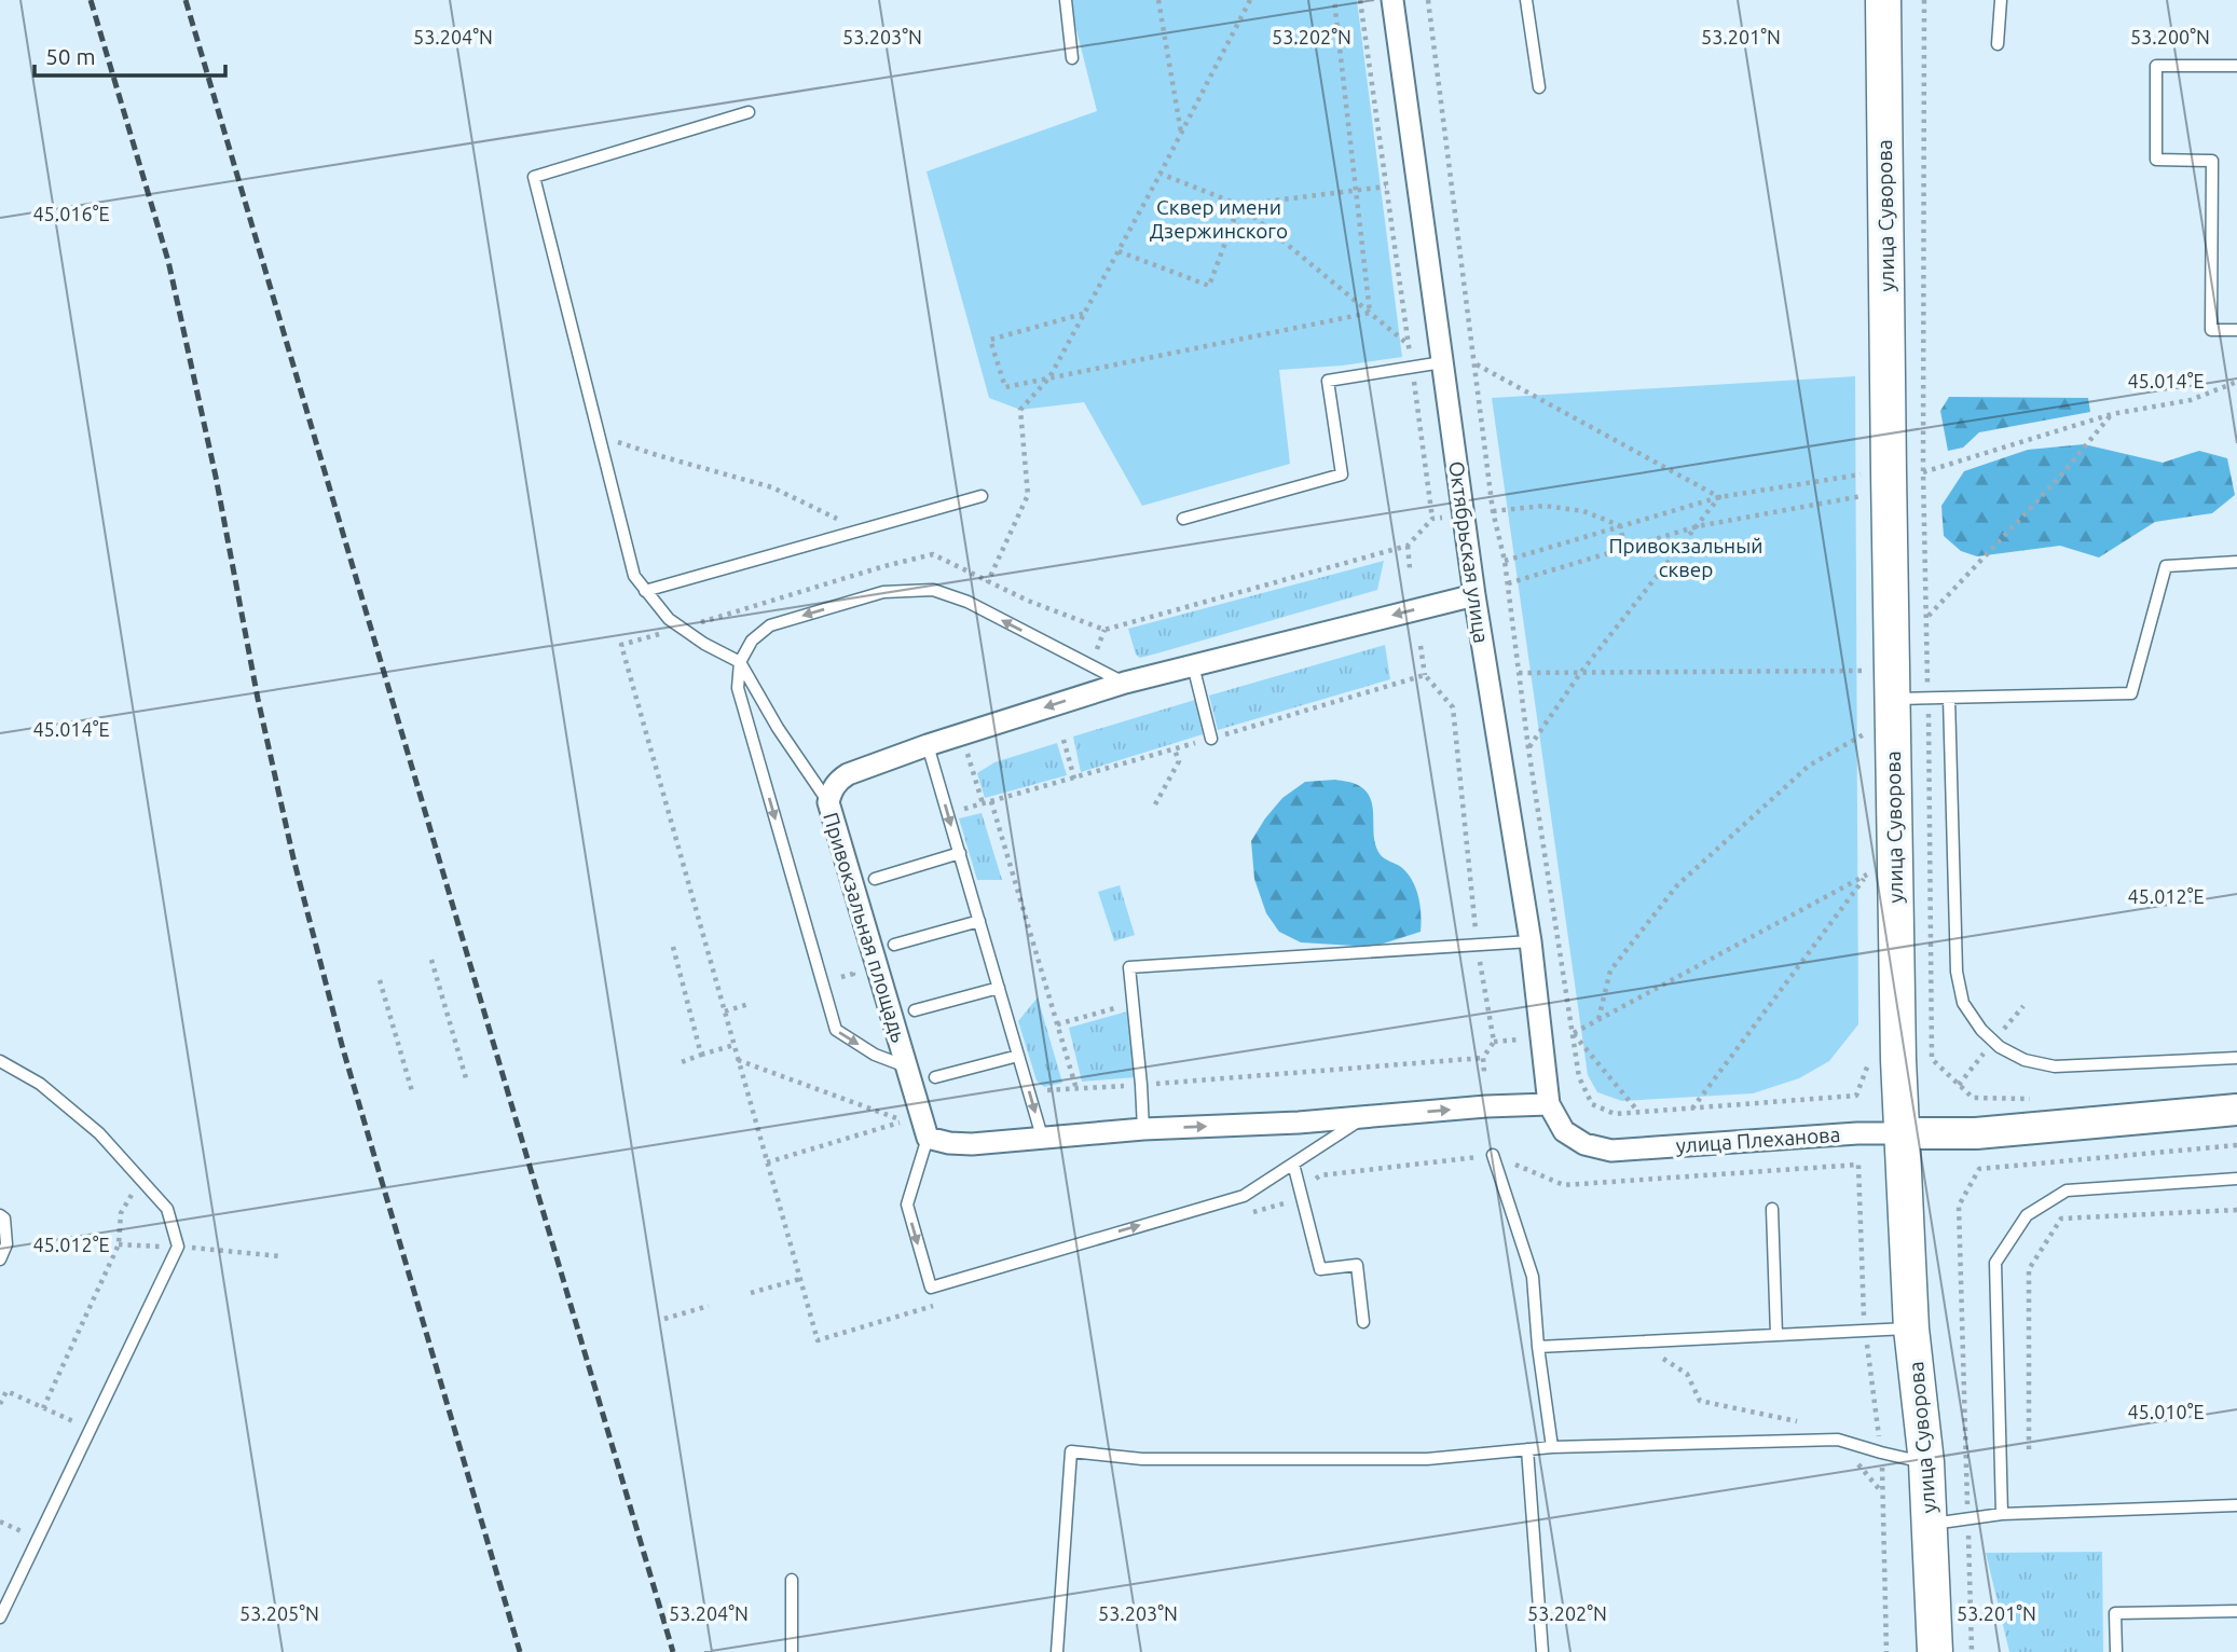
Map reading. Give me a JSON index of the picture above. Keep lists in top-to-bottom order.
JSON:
{
  "streets": {
    "main road": ["улица Суворова", "улица Плеханова"],
    "street": ["Октябрьская улица", "Привокзальная площадь"]
  },
  "crossings": [
    ["улица Суворова", "улица Плеханова"],
    ["Октябрьская улица", "Привокзальная площадь"],
    ["Октябрьская улица", "улица Плеханова"]
  ],
  "one_way": ["Привокзальная площадь"],
  "parks": ["Сквер имени Дзержинского", "Привокзальный сквер"],
  "scale_bar": "50 m",
  "coordinates": [
    "53.204°N",
    "53.203°N",
    "53.202°N",
    "53.201°N",
    "53.200°N",
    "45.016°E",
    "45.014°E",
    "45.012°E",
    "45.010°E",
    "53.205°N"
  ]
}
